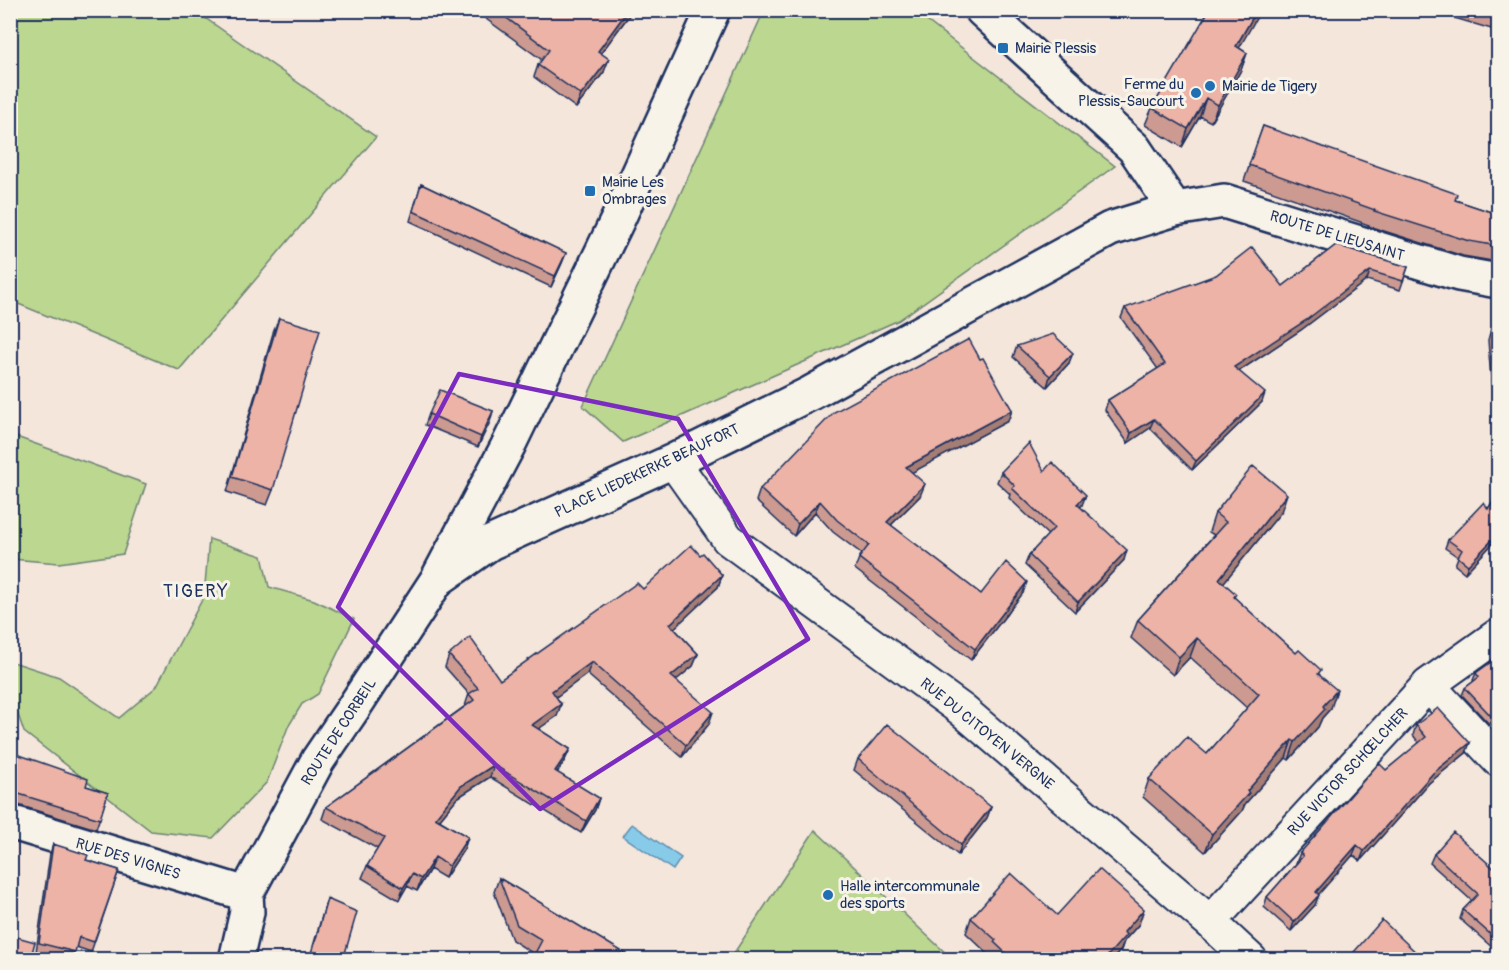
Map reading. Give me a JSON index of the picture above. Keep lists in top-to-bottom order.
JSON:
{
  "streets": {
    "street": [
      "ROUTE DE LIEUSAINT",
      "PLACE LIEDEKERKE BEAUFORT",
      "ROUTE DE CORBEIL",
      "RUE DU CITOYEN VERGNE",
      "RUE VICTOR SCHŒLCHER",
      "RUE DES VIGNES"
    ]
  },
  "crossings": [
    ["ROUTE DE LIEUSAINT", "PLACE LIEDEKERKE BEAUFORT"],
    ["PLACE LIEDEKERKE BEAUFORT", "ROUTE DE CORBEIL"],
    ["PLACE LIEDEKERKE BEAUFORT", "RUE DU CITOYEN VERGNE"],
    ["ROUTE DE CORBEIL", "RUE DES VIGNES"],
    ["RUE DU CITOYEN VERGNE", "RUE VICTOR SCHŒLCHER"]
  ],
  "districts": ["TIGERY"],
  "places": {
    "transit": ["Mairie Plessis", "Mairie Les Ombrages"],
    "other": ["Mairie de Tigery", "Ferme du Plessis-Saucourt", "Halle intercommunale des sports"]
  }
}
